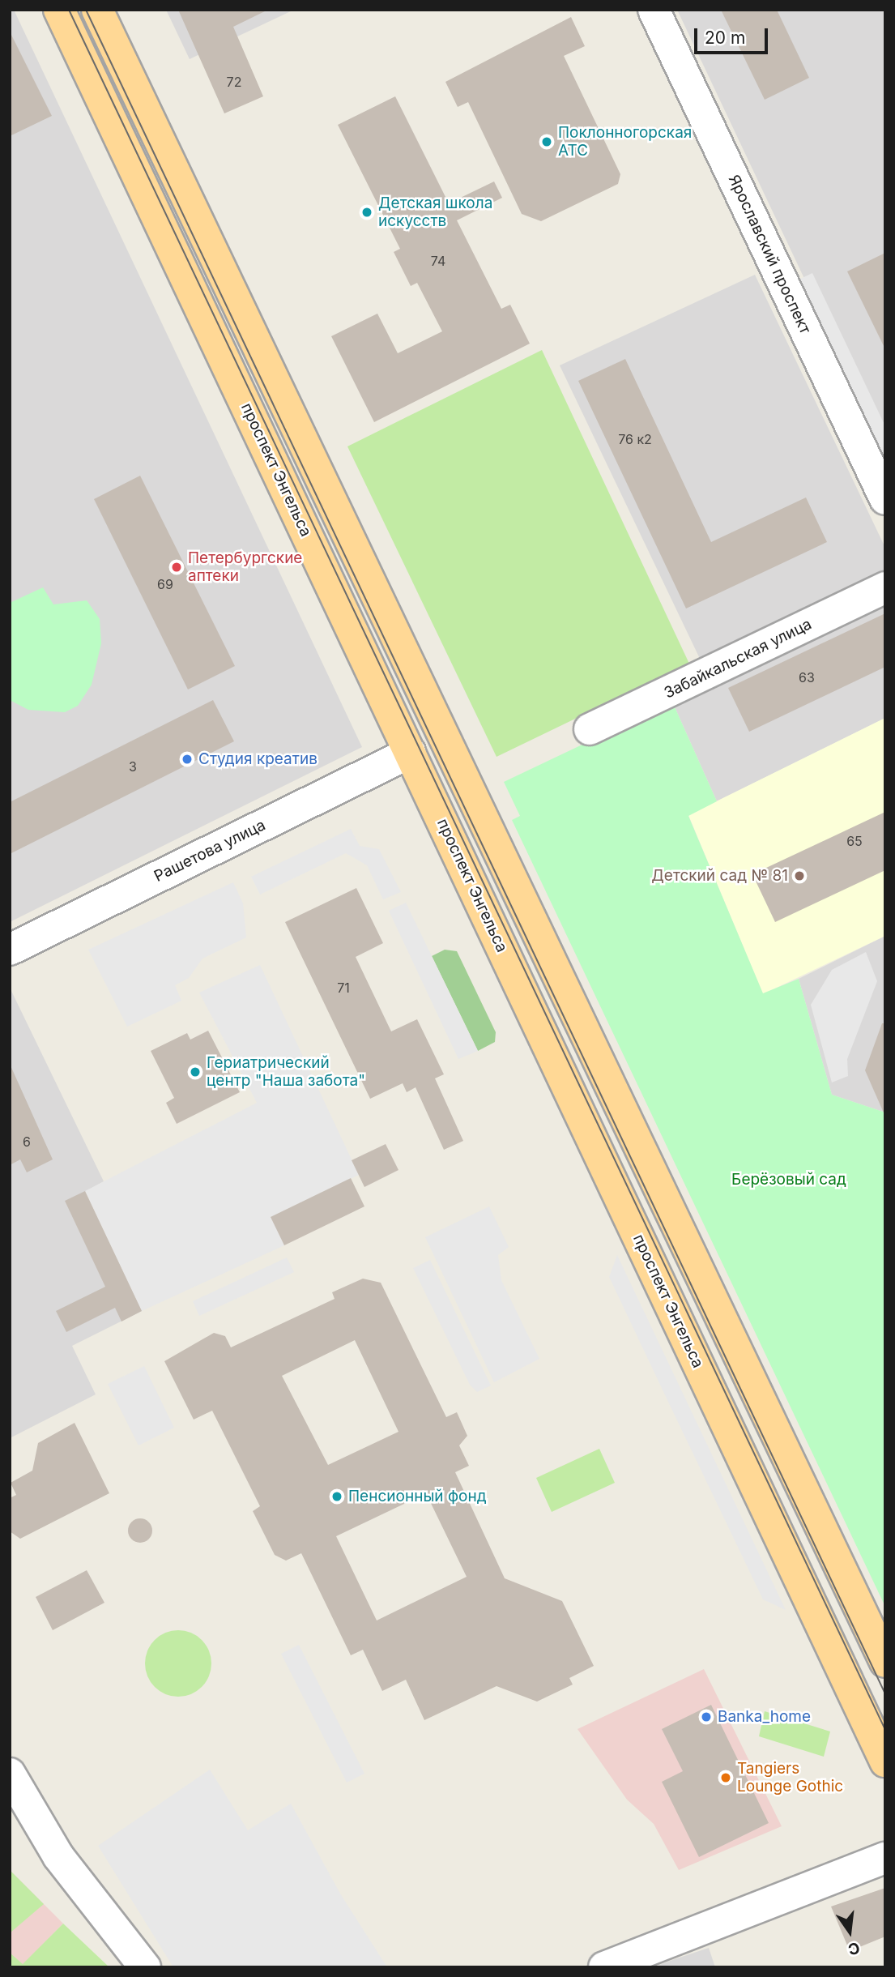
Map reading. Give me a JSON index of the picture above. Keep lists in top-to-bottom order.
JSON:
{
  "streets": {
    "main road": ["проспект Энгельса"],
    "street": ["Ярославский проспект", "Забайкальская улица", "Рашетова улица"]
  },
  "crossings": [
    ["проспект Энгельса", "Рашетова улица"]
  ],
  "parks": ["Берёзовый сад"],
  "places": [
    "Поклонногорская АТС",
    "Детская школа искусств",
    "Петербургские аптеки",
    "Студия креатив",
    "Детский сад № 81",
    "Гериатрический центр \"Наша забота\"",
    "Пенсионный фонд",
    "Banka_home",
    "Tangiers Lounge Gothic"
  ],
  "house_numbers": [
    "72",
    "74",
    "76 к2",
    "69",
    "63",
    "3",
    "65",
    "71",
    "6"
  ],
  "scale_bar": "20 m",
  "north": "bottom"
}
